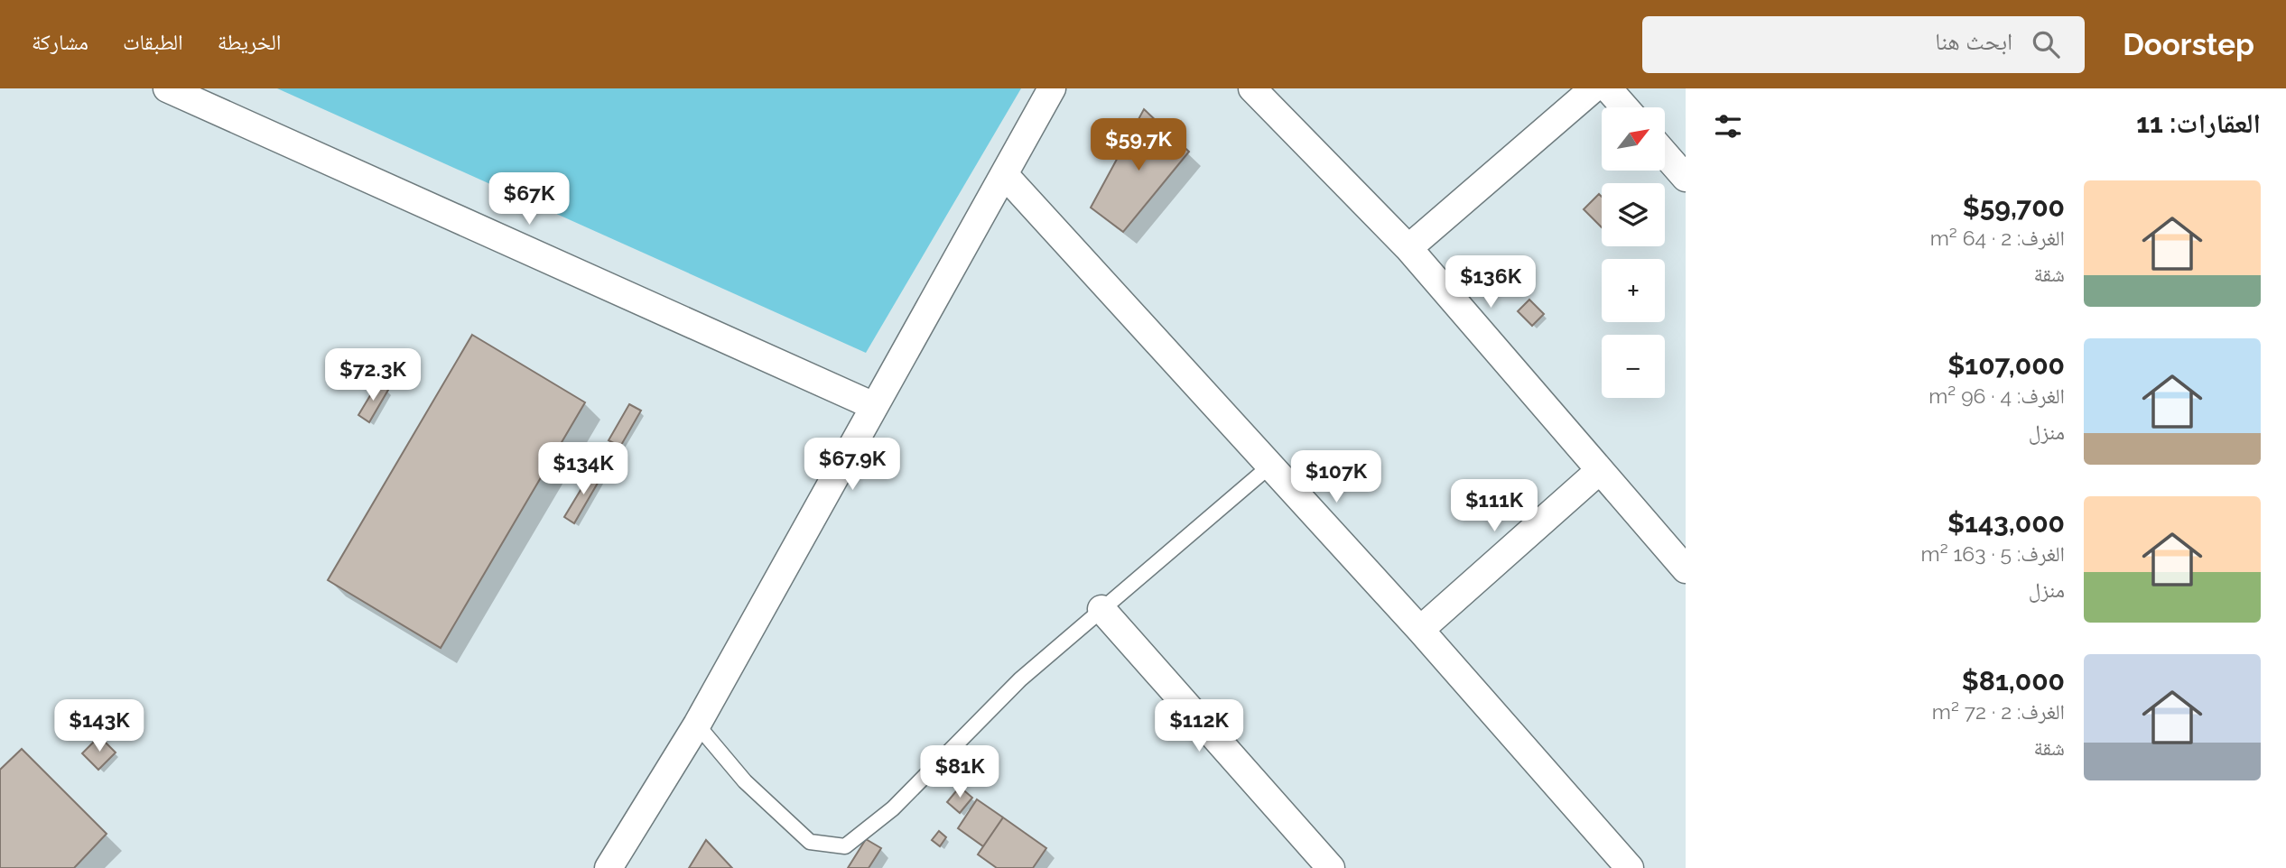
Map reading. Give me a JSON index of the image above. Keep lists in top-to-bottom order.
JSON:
{
  "north": "top right",
  "page": {
    "header": "Doorstep",
    "search": "ابحث هنا",
    "nav": ["الخريطة", "الطبقات", "مشاركة"],
    "heading": "العقارات: 11",
    "map_buttons": ["+", "−"],
    "price": [
      "$59.7K",
      "$67K",
      "$136K",
      "$72.3K",
      "$67.9K",
      "$134K",
      "$107K",
      "$111K",
      "$143K",
      "$112K",
      "$81K"
    ],
    "list": [
      {
        "name": "$59,700",
        "note": "الغرف: 2 · 64 m² · شقة"
      },
      {
        "name": "$107,000",
        "note": "الغرف: 4 · 96 m² · منزل"
      },
      {
        "name": "$143,000",
        "note": "الغرف: 5 · 163 m² · منزل"
      },
      {
        "name": "$81,000",
        "note": "الغرف: 2 · 72 m² · شقة"
      }
    ]
  }
}
